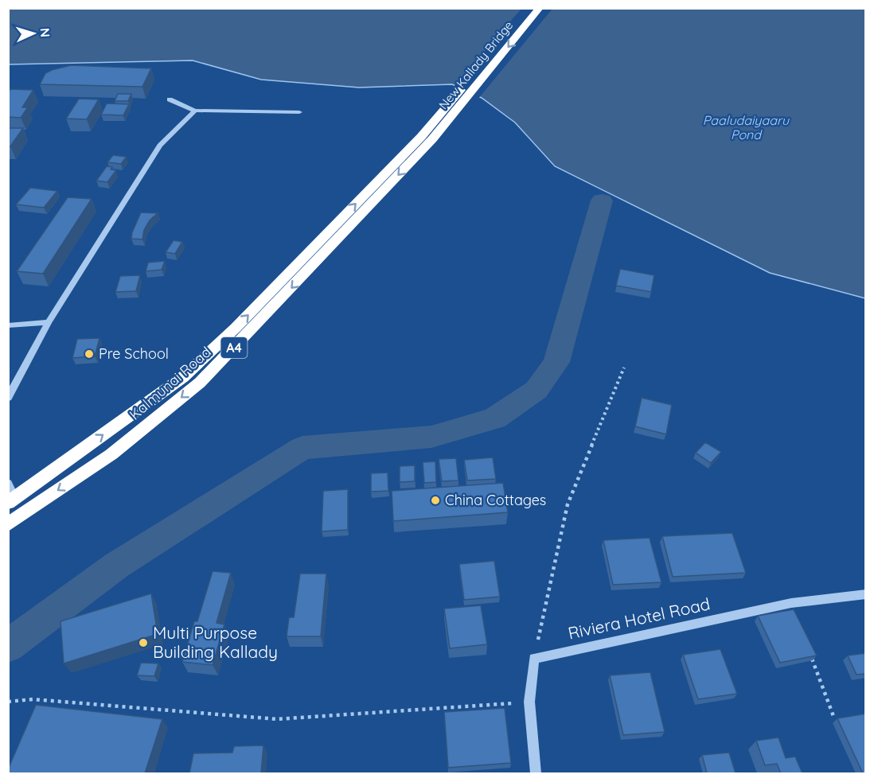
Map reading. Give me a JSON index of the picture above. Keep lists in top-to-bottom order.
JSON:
{
  "streets": {
    "highway": ["New Kallady Bridge", "A4", "Kalmunai Road"],
    "street": ["Riviera Hotel Road"]
  },
  "crossings": [
    ["New Kallady Bridge", "Kalmunai Road"]
  ],
  "water": ["Paaludaiyaaru Pond"],
  "places": ["Pre School", "China Cottages", "Multi Purpose Building Kallady"],
  "north": "right"
}
